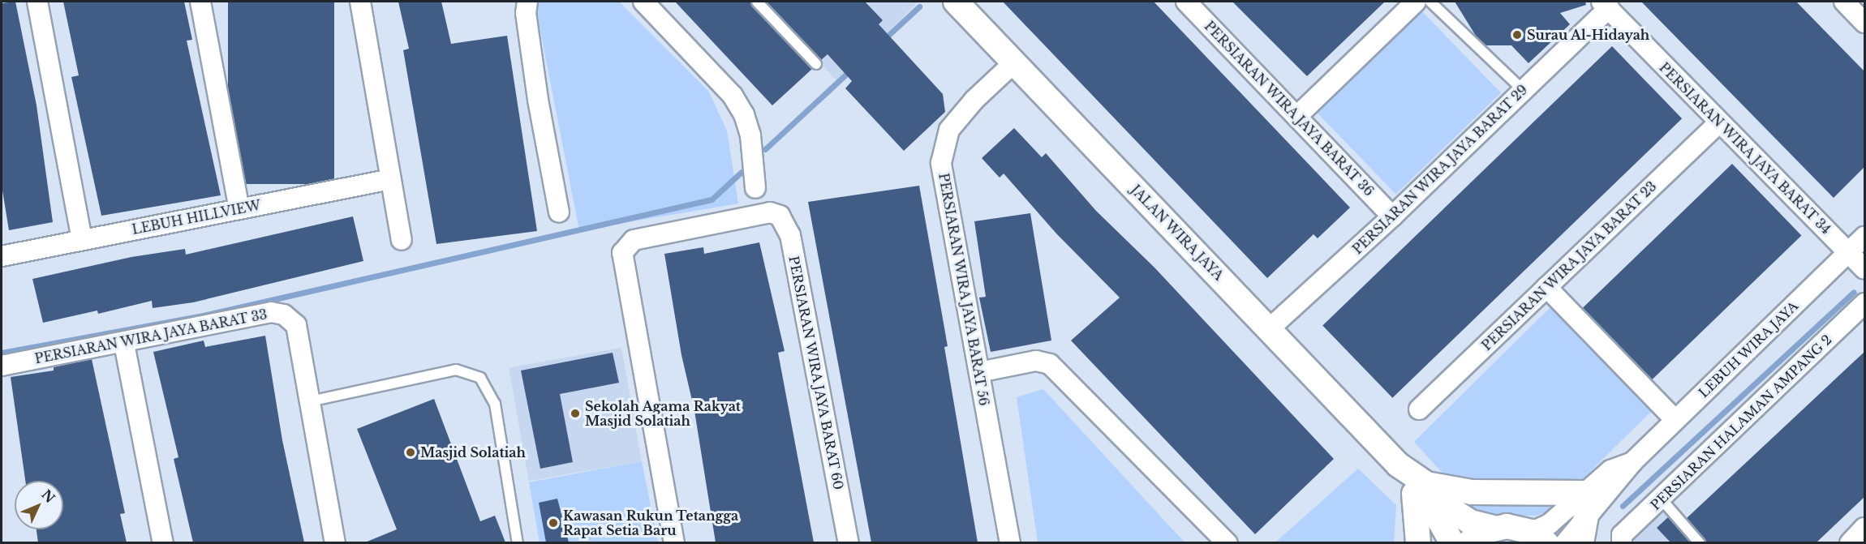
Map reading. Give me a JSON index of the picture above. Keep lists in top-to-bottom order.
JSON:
{
  "streets": {
    "street": [
      "PERSIARAN WIRA JAYA BARAT 36",
      "PERSIARAN WIRA JAYA BARAT 34",
      "PERSIARAN WIRA JAYA BARAT 29",
      "LEBUH HILLVIEW",
      "JALAN WIRA JAYA",
      "PERSIARAN WIRA JAYA BARAT 23",
      "PERSIARAN WIRA JAYA BARAT 56",
      "PERSIARAN WIRA JAYA BARAT 33",
      "LEBUH WIRA JAYA",
      "PERSIARAN WIRA JAYA BARAT 60",
      "PERSIARAN HALAMAN AMPANG 2"
    ]
  },
  "crossings": [
    ["PERSIARAN WIRA JAYA BARAT 36", "PERSIARAN WIRA JAYA BARAT 29"],
    ["PERSIARAN WIRA JAYA BARAT 34", "PERSIARAN WIRA JAYA BARAT 29"],
    ["PERSIARAN WIRA JAYA BARAT 34", "PERSIARAN WIRA JAYA BARAT 23"],
    ["PERSIARAN WIRA JAYA BARAT 34", "LEBUH WIRA JAYA"],
    ["PERSIARAN WIRA JAYA BARAT 29", "JALAN WIRA JAYA"],
    ["JALAN WIRA JAYA", "PERSIARAN WIRA JAYA BARAT 56"],
    ["JALAN WIRA JAYA", "LEBUH WIRA JAYA"]
  ],
  "places": [
    "Surau Al-Hidayah",
    "Sekolah Agama Rakyat Masjid Solatiah",
    "Masjid Solatiah",
    "Kawasan Rukun Tetangga Rapat Setia Baru"
  ],
  "north": "top right"
}
